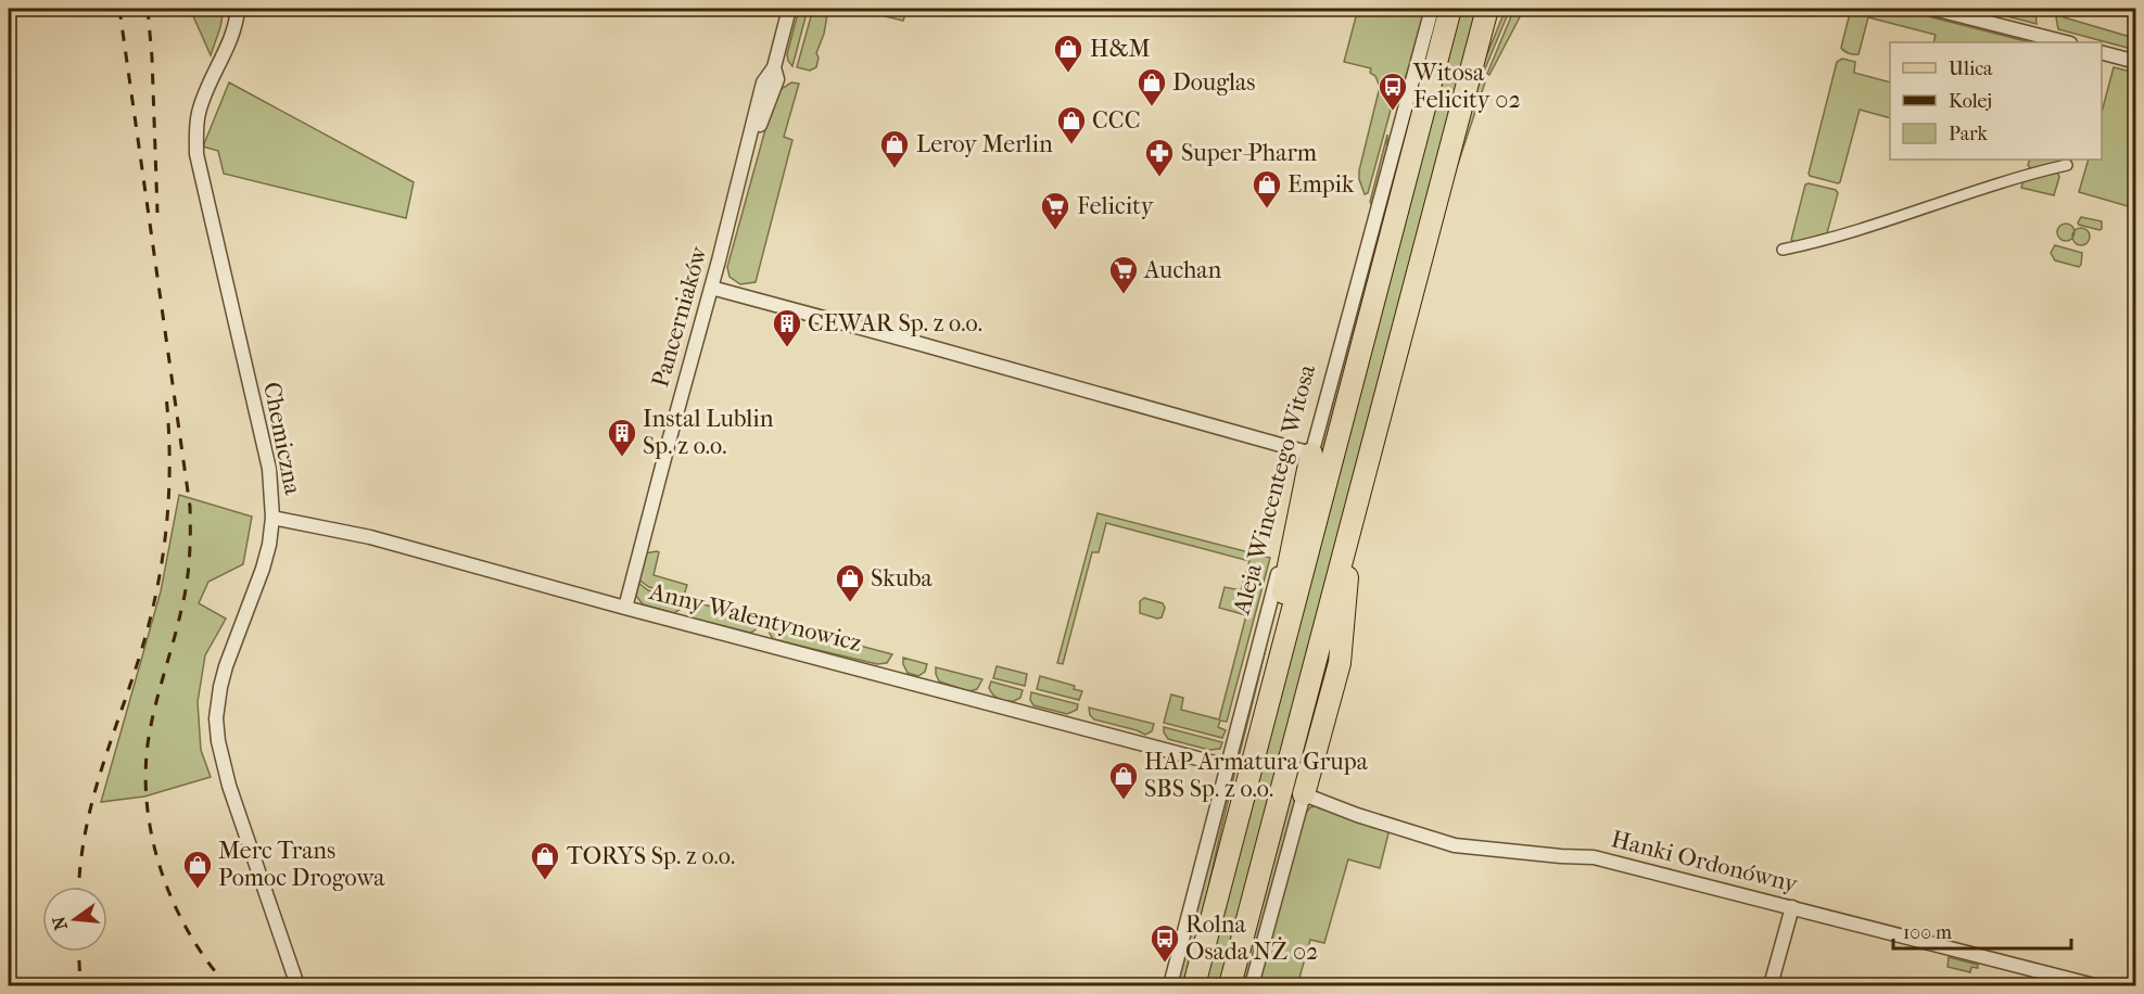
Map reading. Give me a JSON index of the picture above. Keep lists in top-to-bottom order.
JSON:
{
  "streets": {
    "main road": ["Aleja Wincentego Witosa"],
    "street": [
      "Pancerniaków",
      "Chemiczna",
      "Anny Walentynowicz",
      "Hanki Ordonówny"
    ]
  },
  "crossings": [
    ["Pancerniaków", "Anny Walentynowicz"],
    ["Chemiczna", "Anny Walentynowicz"],
    ["Aleja Wincentego Witosa", "Anny Walentynowicz"]
  ],
  "places": {
    "shop": [
      "H&M",
      "Douglas",
      "CCC",
      "Leroy Merlin",
      "Empik",
      "Skuba",
      "HAP Armatura Grupa SBS Sp. z o.o.",
      "TORYS Sp. z o.o.",
      "Merc Trans Pomoc Drogowa"
    ],
    "bus stop": ["Witosa Felicity 02", "Rolna Osada NŻ 02"],
    "pharmacy": ["Super-Pharm"],
    "supermarket": ["Felicity", "Auchan"],
    "building": ["CEWAR Sp. z o.o.", "Instal Lublin Sp. z o.o."]
  },
  "legend": ["Ulica", "Kolej", "Park"],
  "scale_bar": "100 m",
  "north": "left"
}
